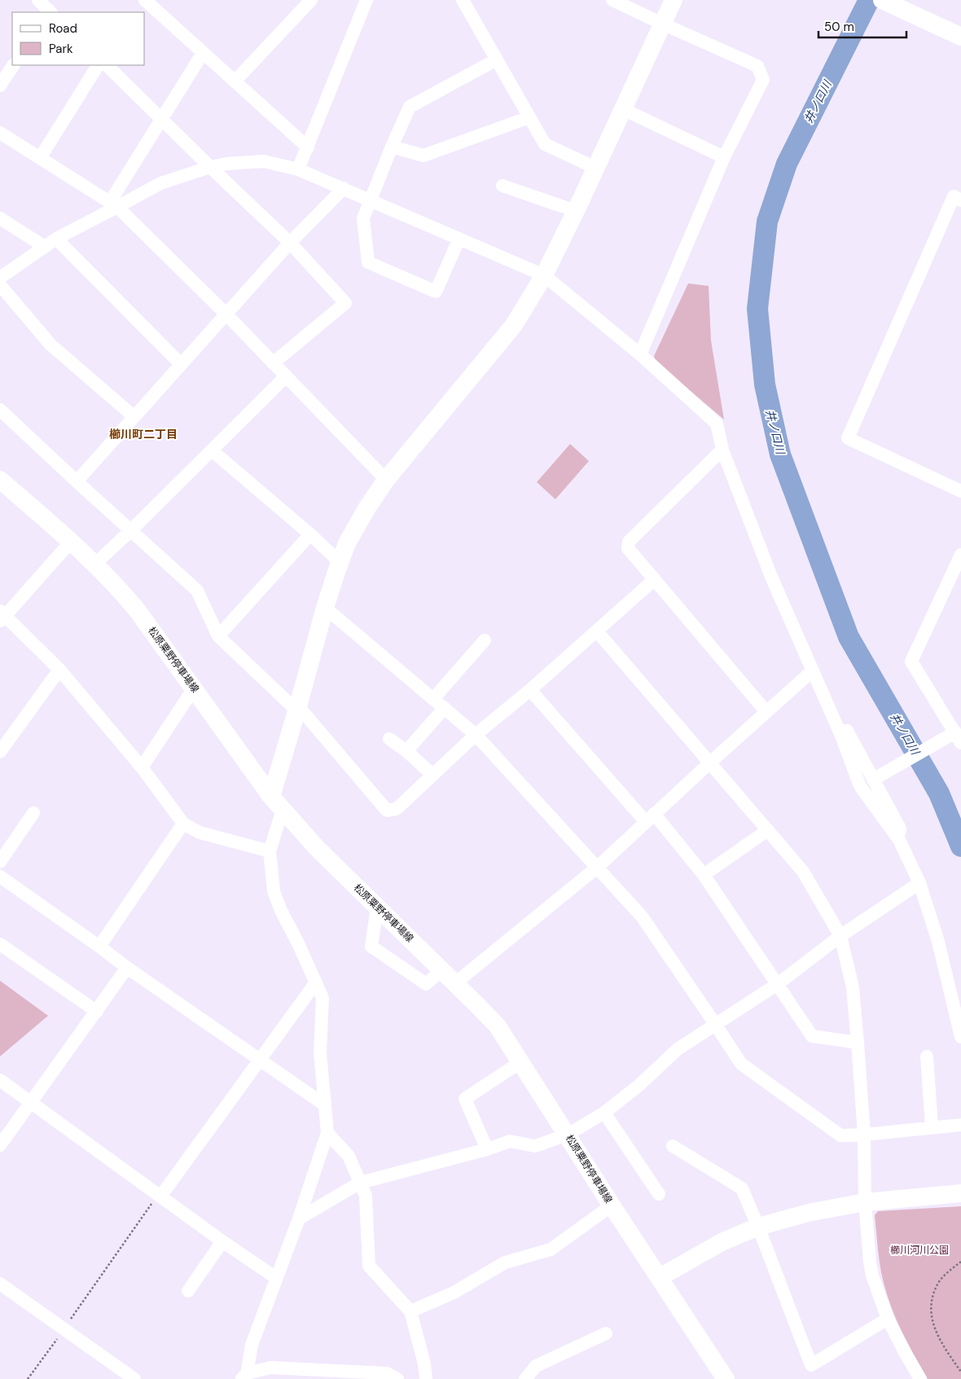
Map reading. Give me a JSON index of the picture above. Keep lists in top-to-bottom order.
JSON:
{
  "streets": {
    "street": ["松原粟野停車場線"]
  },
  "districts": ["櫛川町二丁目"],
  "water": ["井ノ口川"],
  "parks": ["櫛川河川公園"],
  "legend": ["Road", "Park"],
  "scale_bar": "50 m"
}
